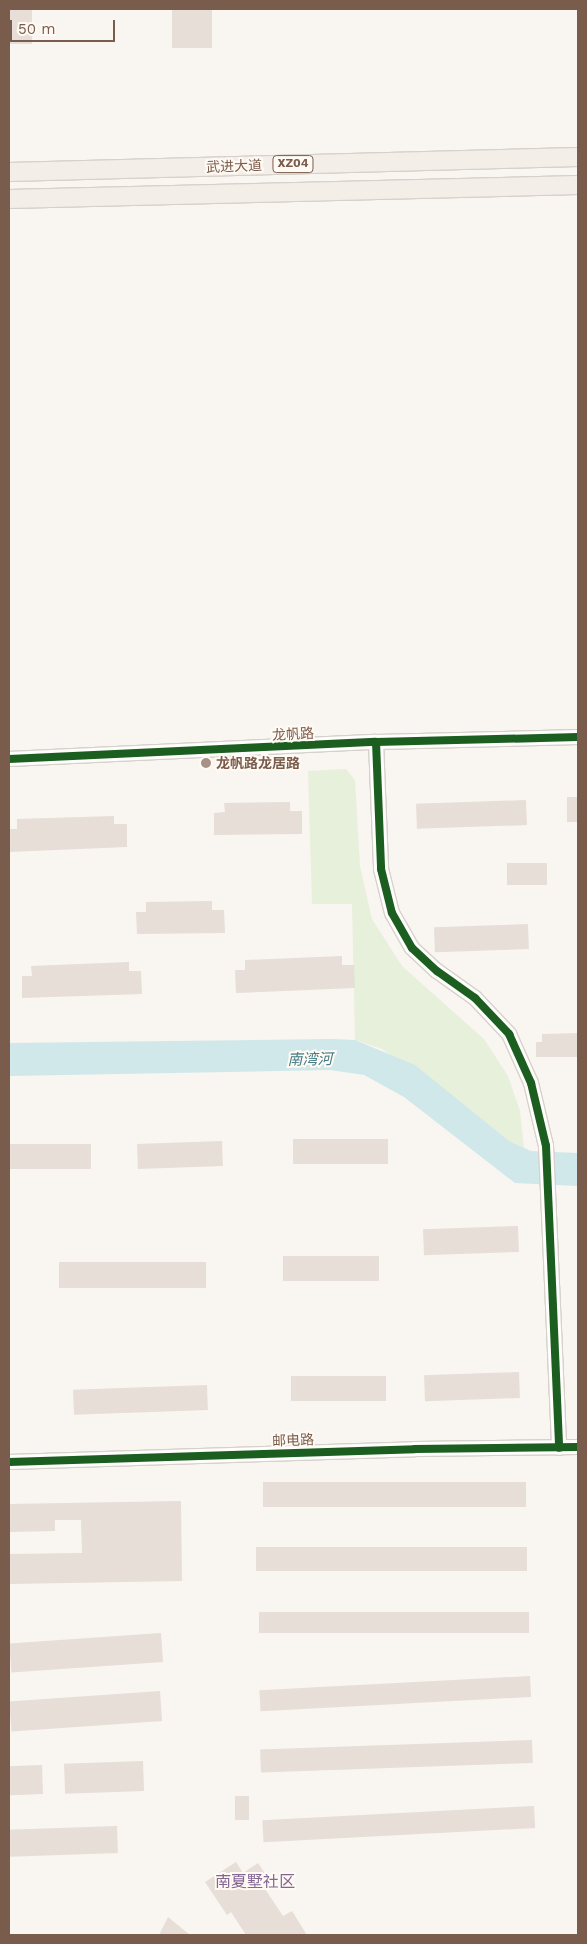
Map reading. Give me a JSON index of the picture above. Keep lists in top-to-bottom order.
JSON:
{
  "streets": {
    "main road": ["XZ04", "武进大道"],
    "street": ["龙帆路", "邮电路"]
  },
  "districts": ["南夏墅社区"],
  "water": ["南湾河"],
  "places": ["龙帆路龙居路"],
  "scale_bar": "50 m"
}
